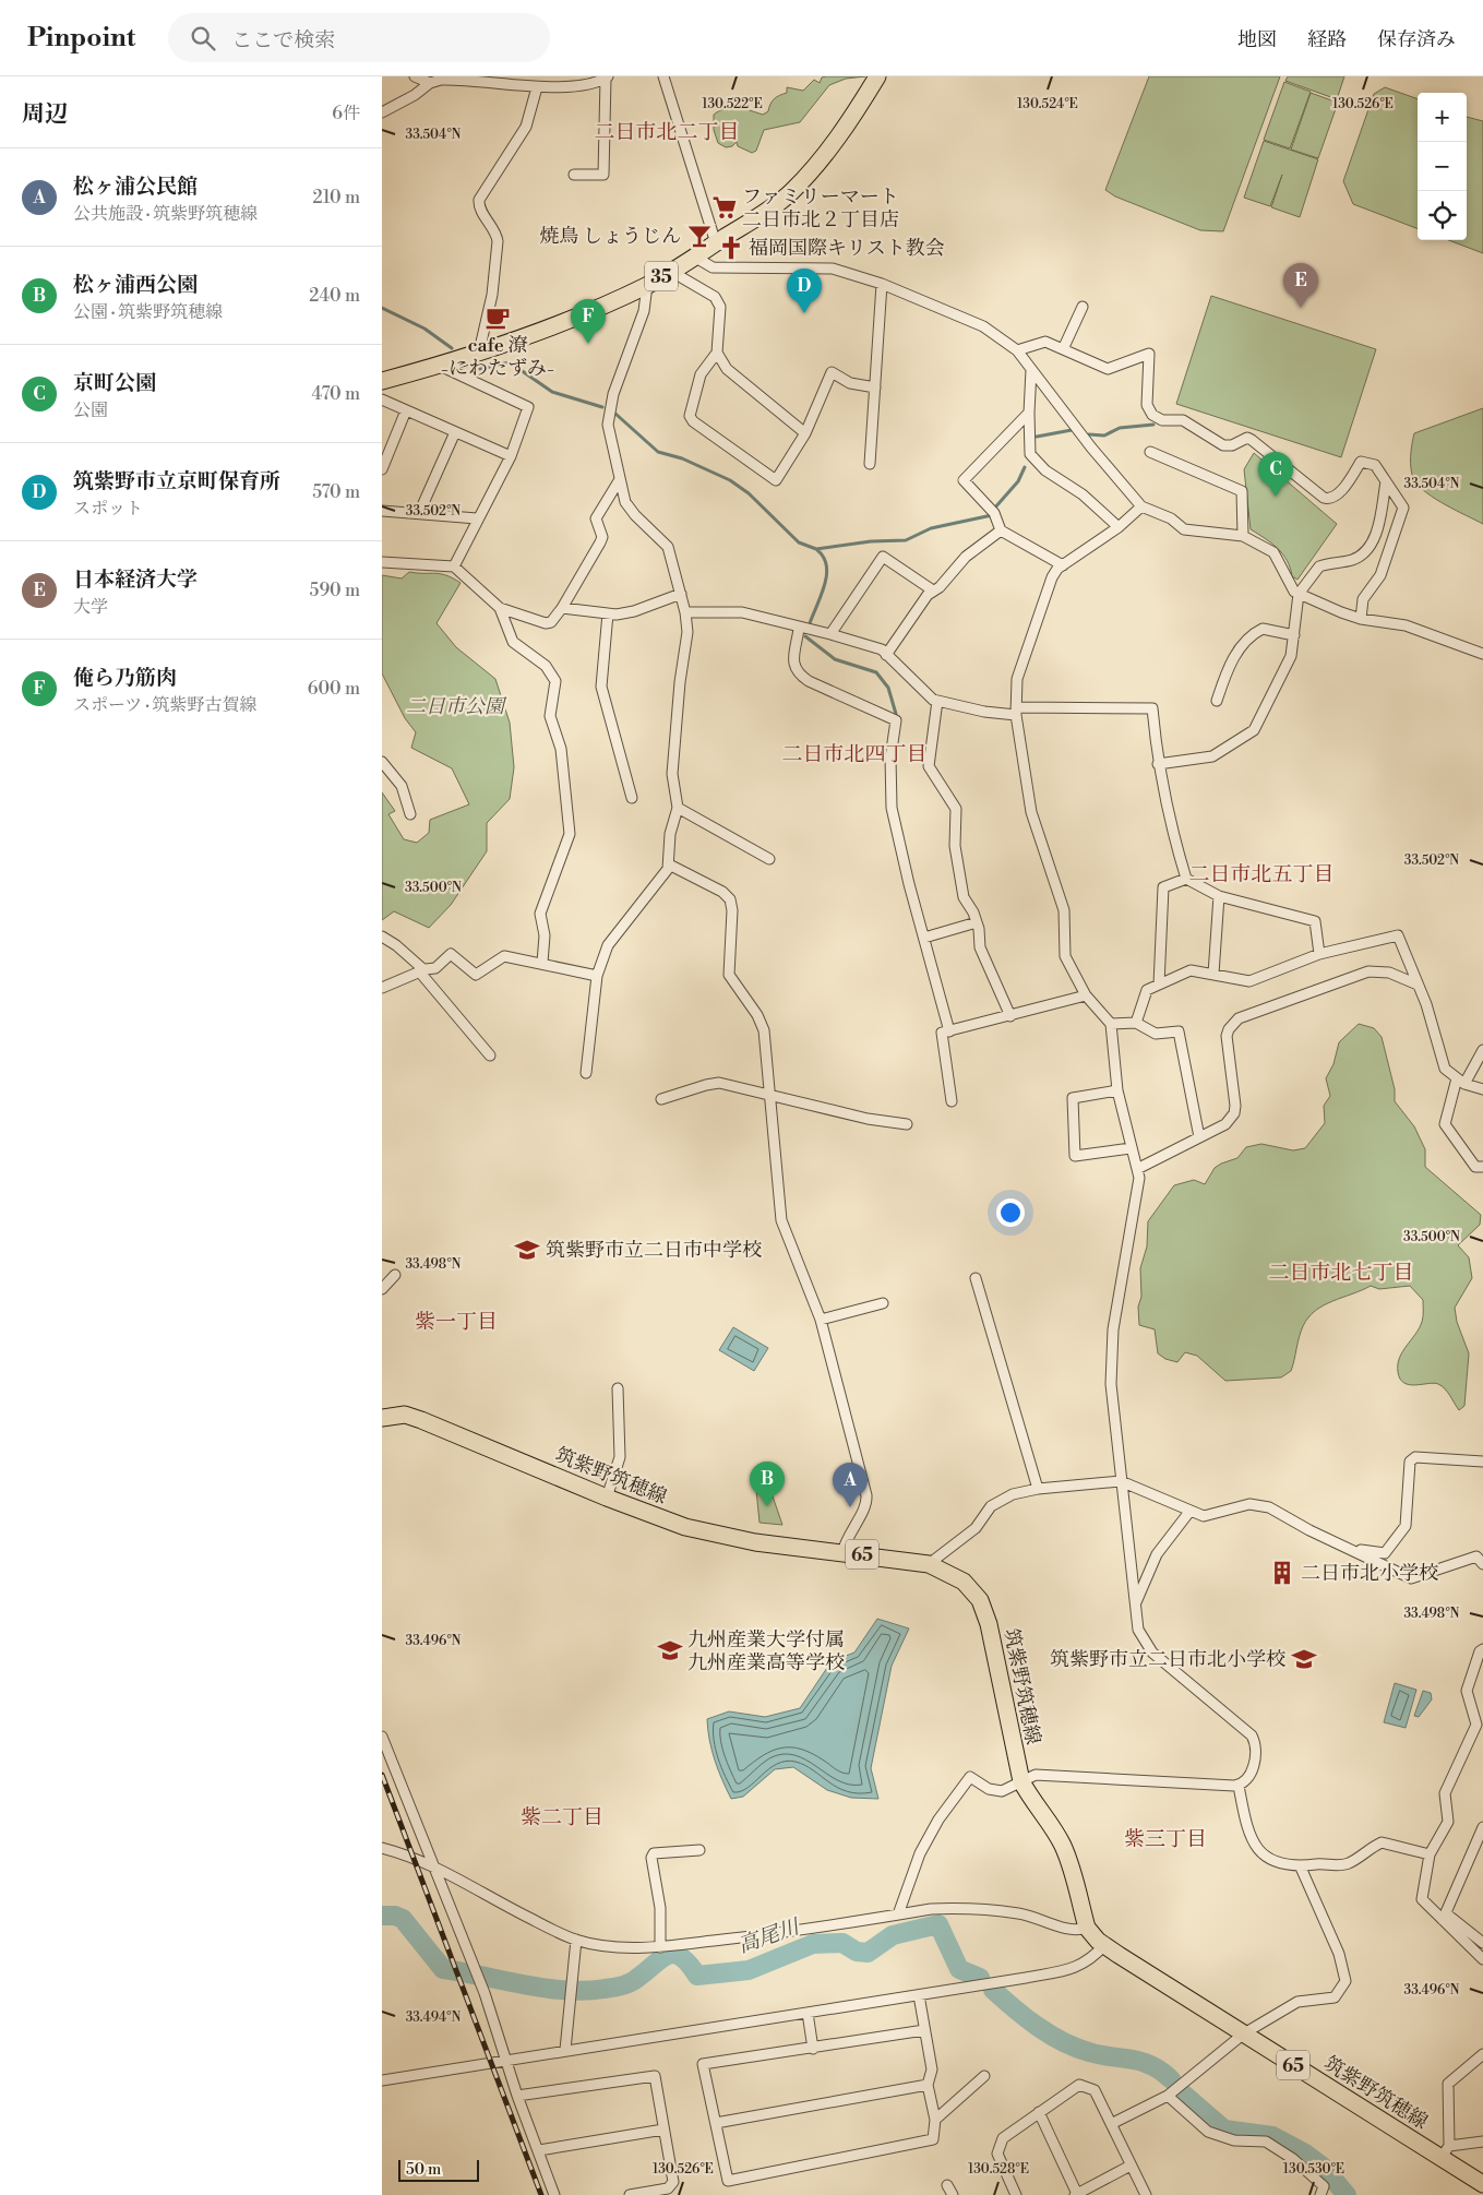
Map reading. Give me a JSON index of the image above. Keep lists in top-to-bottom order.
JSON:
{
  "streets": {
    "main road": ["35", "筑紫野筑穂線", "65"]
  },
  "districts": [
    "二日市北二丁目",
    "二日市北四丁目",
    "二日市北五丁目",
    "二日市北七丁目",
    "紫一丁目",
    "紫二丁目",
    "紫三丁目"
  ],
  "water": ["高尾川"],
  "parks": ["二日市公園"],
  "places": {
    "supermarket": ["ファミリーマート 二日市北２丁目店"],
    "bar": ["焼鳥 しょうじん"],
    "church": ["福岡国際キリスト教会"],
    "cafe": ["cafe 潦 -にわたずみ-"],
    "school or university": ["筑紫野市立二日市中学校", "九州産業大学付属 九州産業高等学校", "筑紫野市立二日市北小学校"],
    "building": ["二日市北小学校"]
  },
  "scale_bar": "50 m",
  "page": {
    "header": "Pinpoint",
    "search": "ここで検索",
    "nav": ["地図", "経路", "保存済み"],
    "heading": ["周辺", "6件"],
    "map_buttons": ["+", "−"],
    "list": [
      {
        "mark": "A",
        "name": "松ヶ浦公民館",
        "note": "公共施設 · 筑紫野筑穂線",
        "value": "210 m"
      },
      {
        "mark": "B",
        "name": "松ヶ浦西公園",
        "note": "公園 · 筑紫野筑穂線",
        "value": "240 m"
      },
      {
        "mark": "C",
        "name": "京町公園",
        "note": "公園",
        "value": "470 m"
      },
      {
        "mark": "D",
        "name": "筑紫野市立京町保育所",
        "note": "スポット",
        "value": "570 m"
      },
      {
        "mark": "E",
        "name": "日本経済大学",
        "note": "大学",
        "value": "590 m"
      },
      {
        "mark": "F",
        "name": "俺ら乃筋肉",
        "note": "スポーツ · 筑紫野古賀線",
        "value": "600 m"
      }
    ],
    "pins": [
      "E",
      "D",
      "F",
      "C",
      "B",
      "A"
    ],
    "scale": "50 m"
  },
  "coordinates": [
    "130.522°E",
    "130.524°E",
    "130.526°E",
    "33.504°N",
    "33.502°N",
    "33.500°N",
    "33.498°N",
    "33.496°N",
    "33.494°N",
    "130.528°E",
    "130.530°E"
  ]
}
